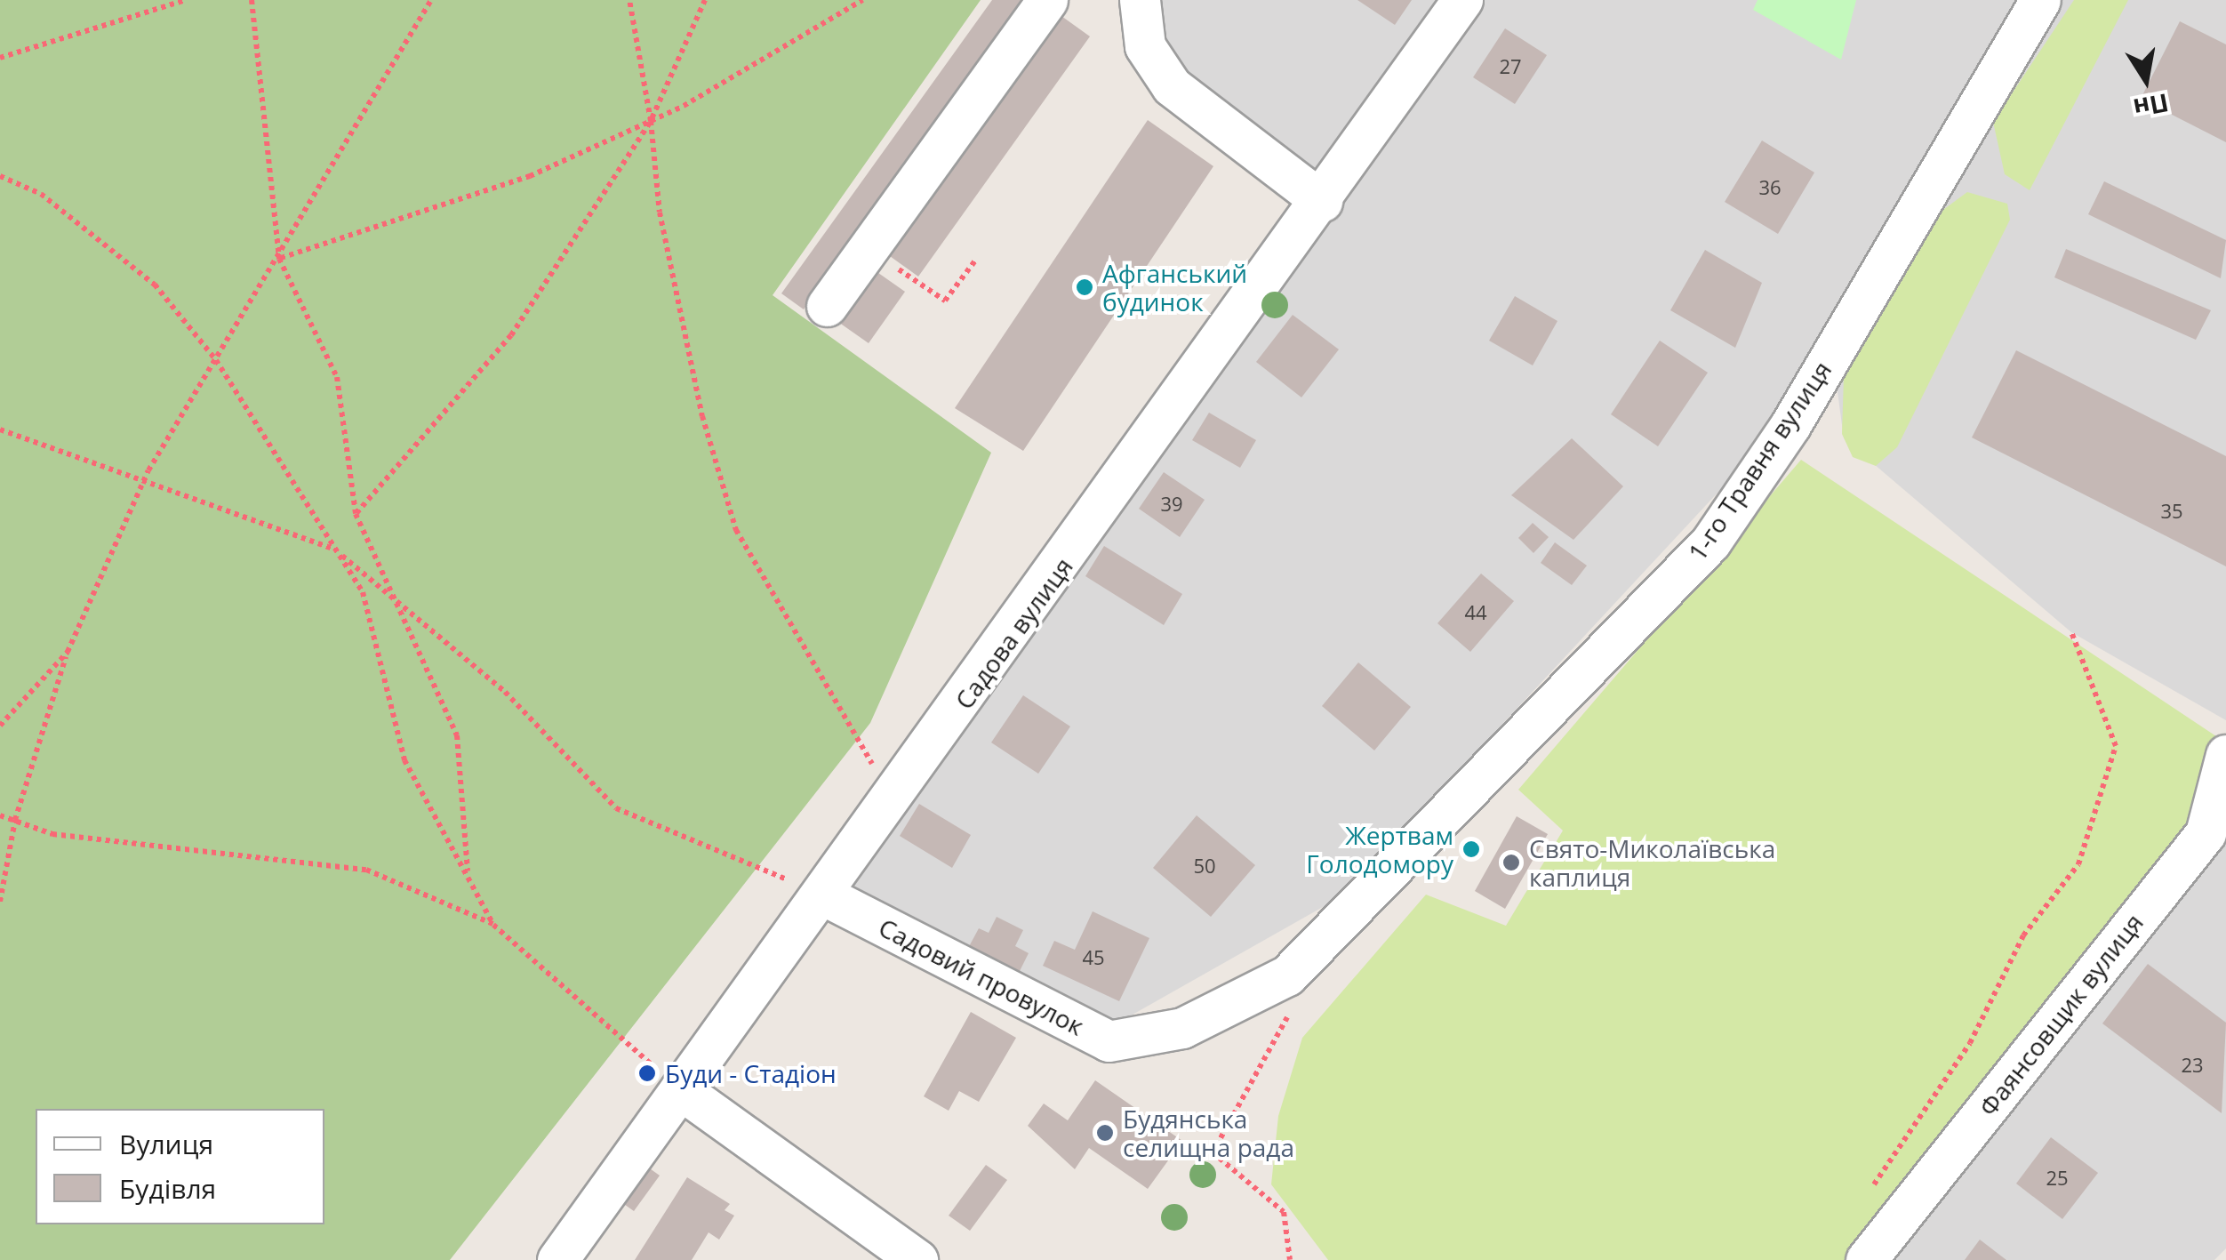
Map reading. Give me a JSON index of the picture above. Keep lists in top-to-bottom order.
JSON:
{
  "streets": {
    "street": [
      "1-го Травня вулиця",
      "Садова вулиця",
      "Садовий провулок",
      "Фаянсовщик вулиця"
    ]
  },
  "crossings": [
    ["1-го Травня вулиця", "Садовий провулок"],
    ["Садова вулиця", "Садовий провулок"]
  ],
  "places": [
    "Афганський будинок",
    "Жертвам Голодомору",
    "Свято-Миколаївська каплиця",
    "Буди - Стадіон",
    "Будянська селищна рада"
  ],
  "house_numbers": [
    "27",
    "36",
    "39",
    "35",
    "44",
    "50",
    "45",
    "23",
    "25"
  ],
  "legend": ["Вулиця", "Будівля"],
  "north": "bottom"
}
